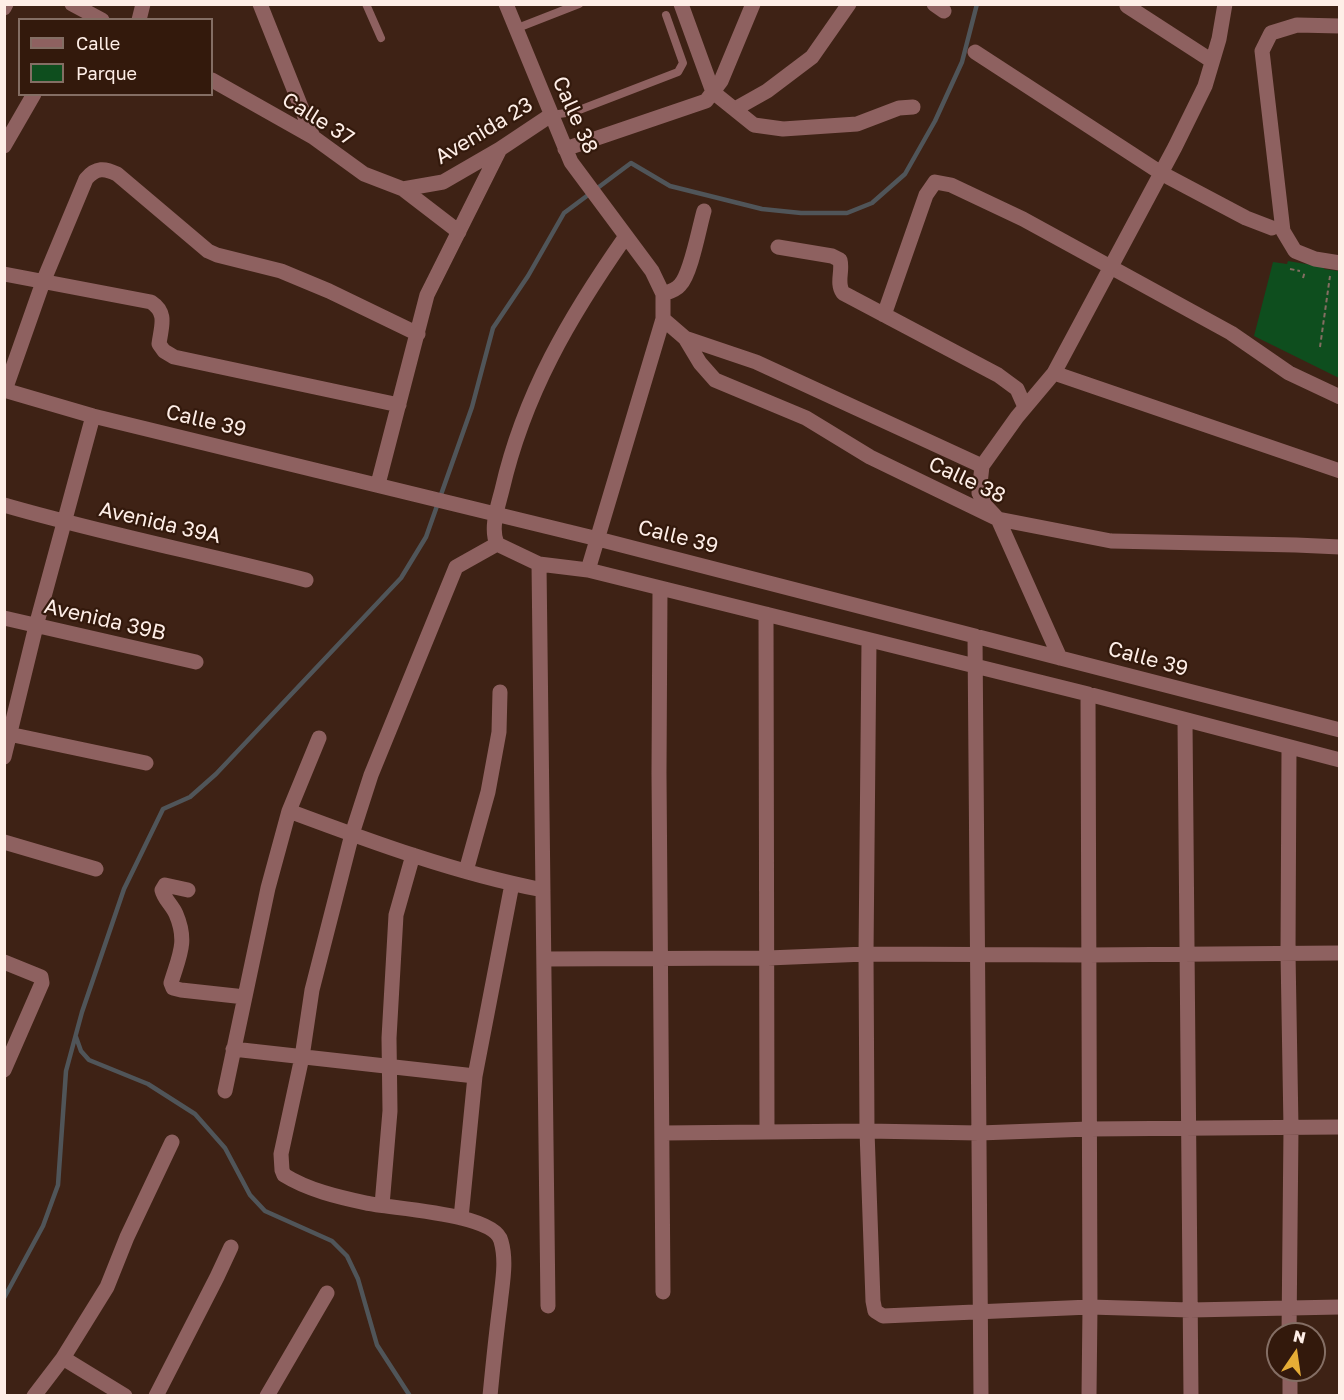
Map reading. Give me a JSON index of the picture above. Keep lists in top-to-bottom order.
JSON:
{
  "streets": {
    "street": [
      "Calle 38",
      "Calle 37",
      "Avenida 23",
      "Calle 39",
      "Avenida 39A",
      "Avenida 39B"
    ]
  },
  "crossings": [
    ["Calle 38", "Avenida 23"],
    ["Calle 37", "Avenida 23"]
  ],
  "legend": ["Calle", "Parque"],
  "north": "top"
}
